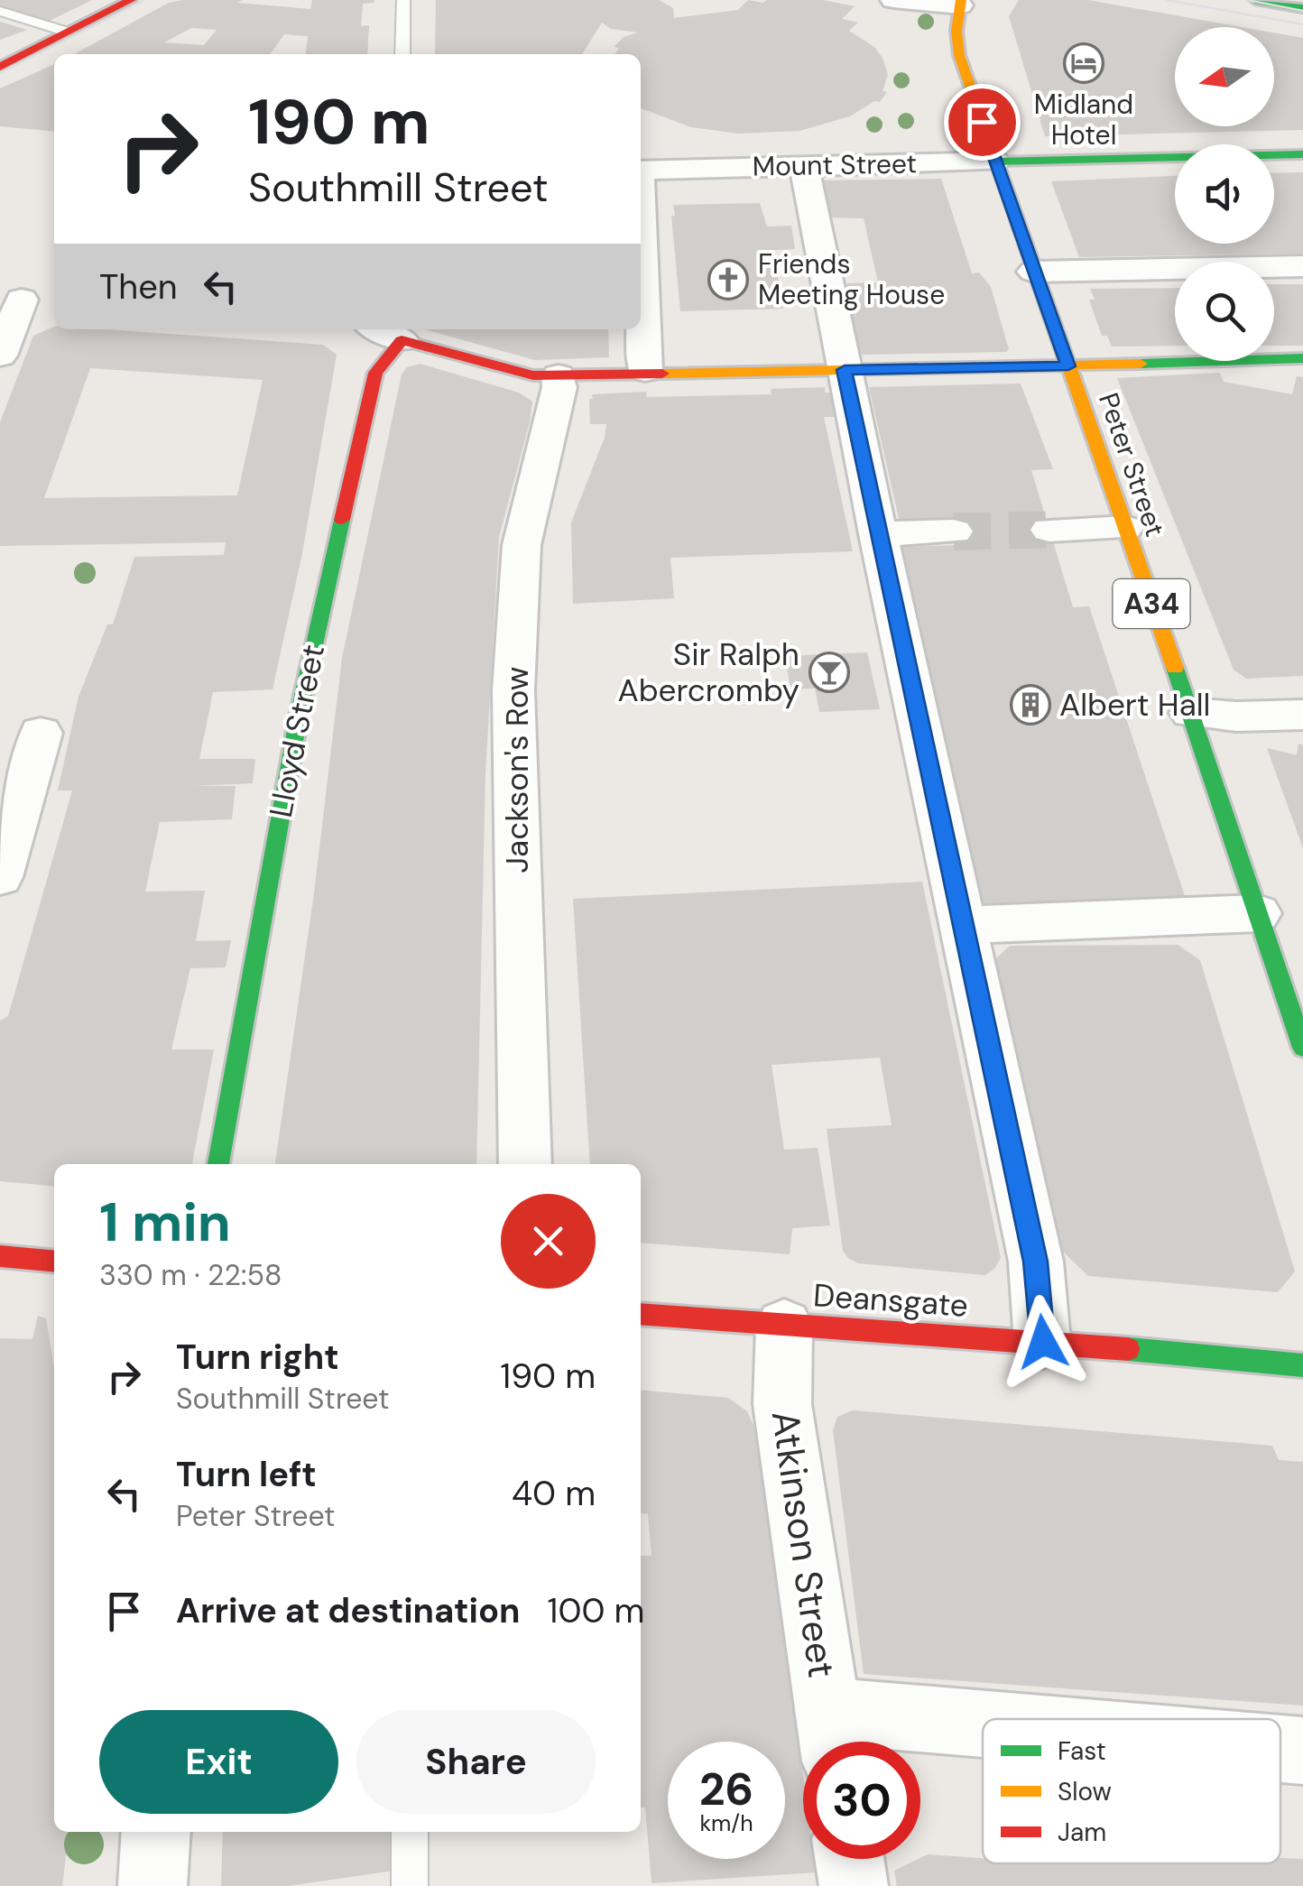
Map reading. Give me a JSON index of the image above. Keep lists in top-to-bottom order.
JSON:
{
  "streets": {
    "main road": [
      "Mount Street",
      "Peter Street",
      "A34",
      "Lloyd Street",
      "Deansgate"
    ],
    "street": ["Jackson's Row", "Atkinson Street"]
  },
  "crossings": [
    ["Mount Street", "Peter Street"],
    ["Deansgate", "Atkinson Street"]
  ],
  "places": {
    "hotel": ["Midland Hotel"],
    "church": ["Friends Meeting House"],
    "bar": ["Sir Ralph Abercromby"],
    "building": ["Albert Hall"]
  },
  "legend": ["Fast", "Slow", "Jam"],
  "north": "left",
  "page": {
    "turn": ["190 m", "Southmill Street"],
    "then": "Then",
    "heading": ["1 min", "330 m · 22:58"],
    "list": [
      {
        "name": "Turn right",
        "note": "Southmill Street",
        "value": "190 m"
      },
      {
        "name": "Turn left",
        "note": "Peter Street",
        "value": "40 m"
      },
      {
        "name": "Arrive at destination",
        "value": "100 m"
      }
    ],
    "buttons": ["Exit", "Share"],
    "speed": "26 km/h",
    "limit": "30"
  }
}
